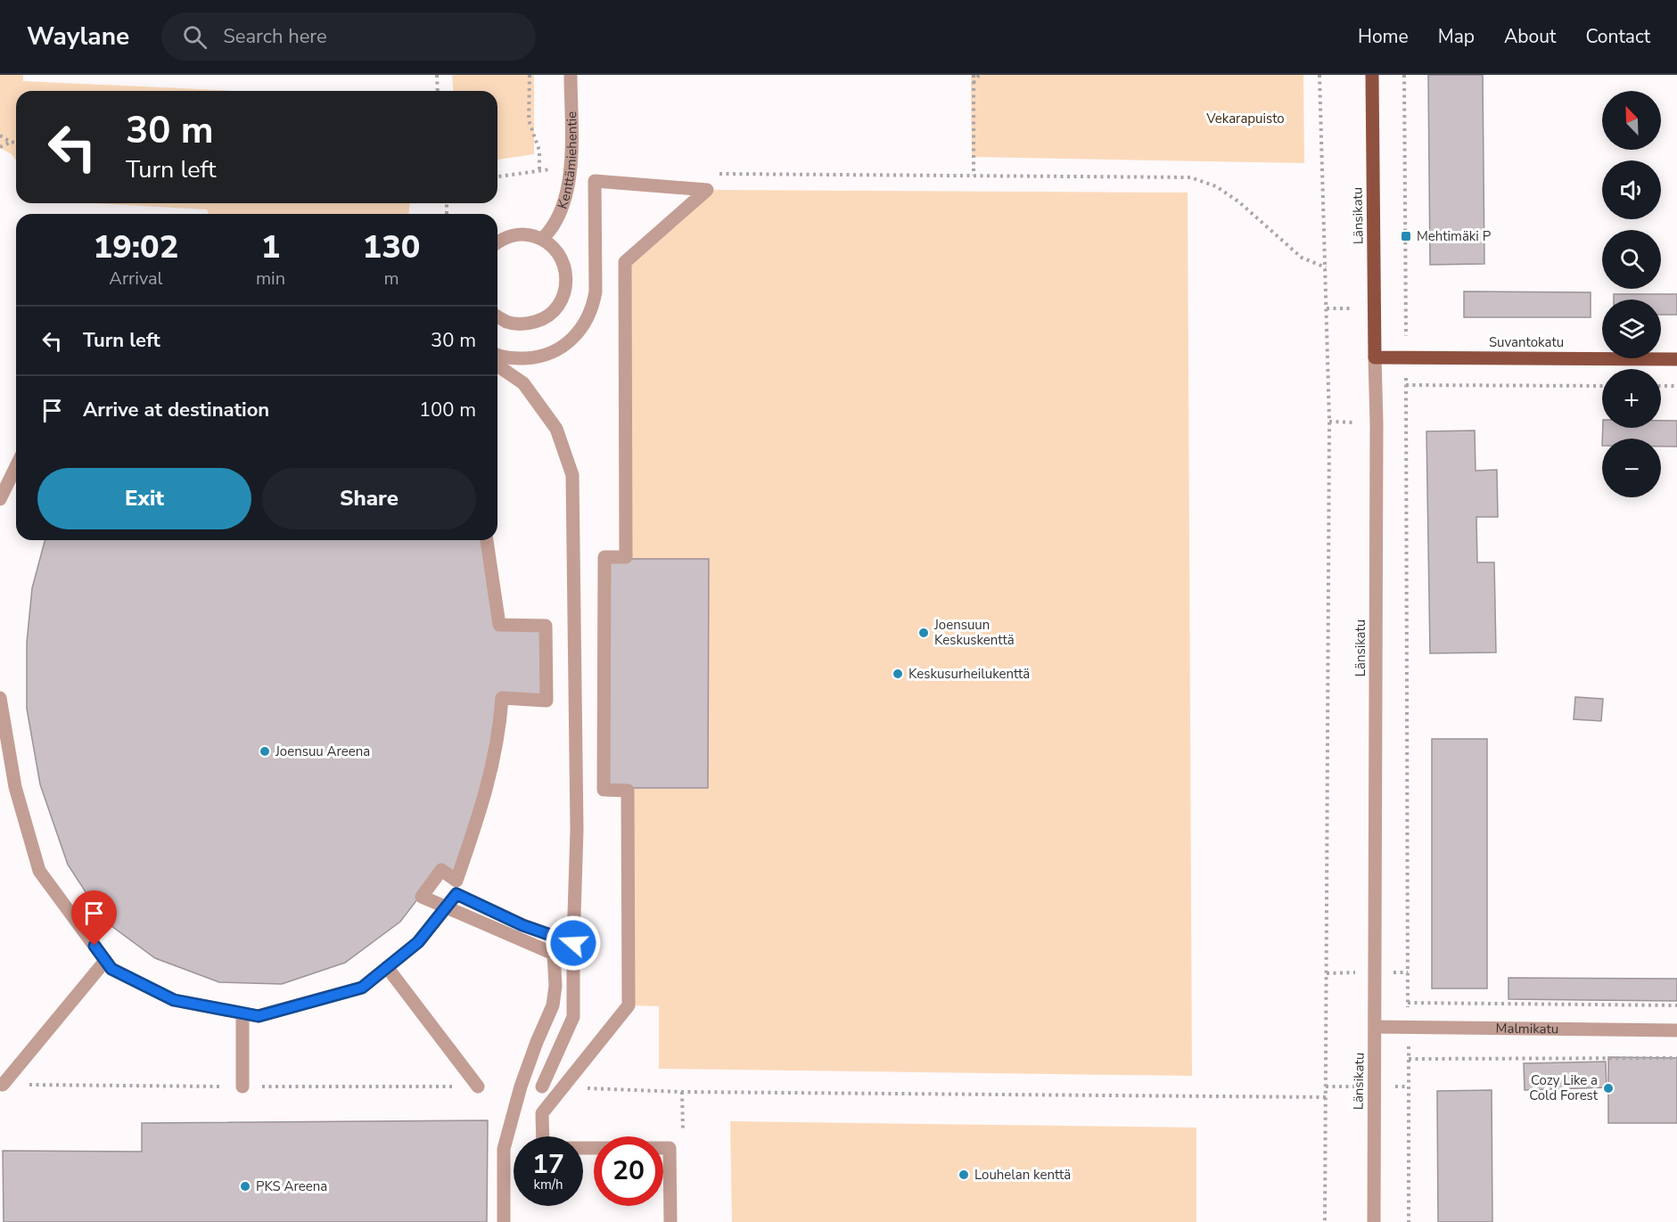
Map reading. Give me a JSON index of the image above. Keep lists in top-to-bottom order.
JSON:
{
  "streets": {
    "main road": ["Länsikatu", "Suvantokatu"],
    "street": ["Kenttämiehentie", "Malmikatu"]
  },
  "crossings": [
    ["Länsikatu", "Suvantokatu"],
    ["Länsikatu", "Malmikatu"]
  ],
  "parks": ["Vekarapuisto"],
  "places": {
    "transit": ["Mehtimäki P"],
    "other": [
      "Joensuun Keskuskenttä",
      "Keskusurheilukenttä",
      "Joensuu Areena",
      "Cozy Like a Cold Forest",
      "Louhelan kenttä",
      "PKS Areena"
    ]
  },
  "north": "top left",
  "page": {
    "header": "Waylane",
    "search": "Search here",
    "nav": [
      "Home",
      "Map",
      "About",
      "Contact"
    ],
    "map_buttons": ["+", "−"],
    "turn": ["30 m", "Turn left"],
    "eta": [
      "19:02",
      "Arrival",
      "1",
      "min",
      "130",
      "m"
    ],
    "list": [
      {
        "name": "Turn left",
        "value": "30 m"
      },
      {
        "name": "Arrive at destination",
        "value": "100 m"
      }
    ],
    "buttons": ["Exit", "Share"],
    "speed": "17 km/h",
    "limit": "20"
  }
}
